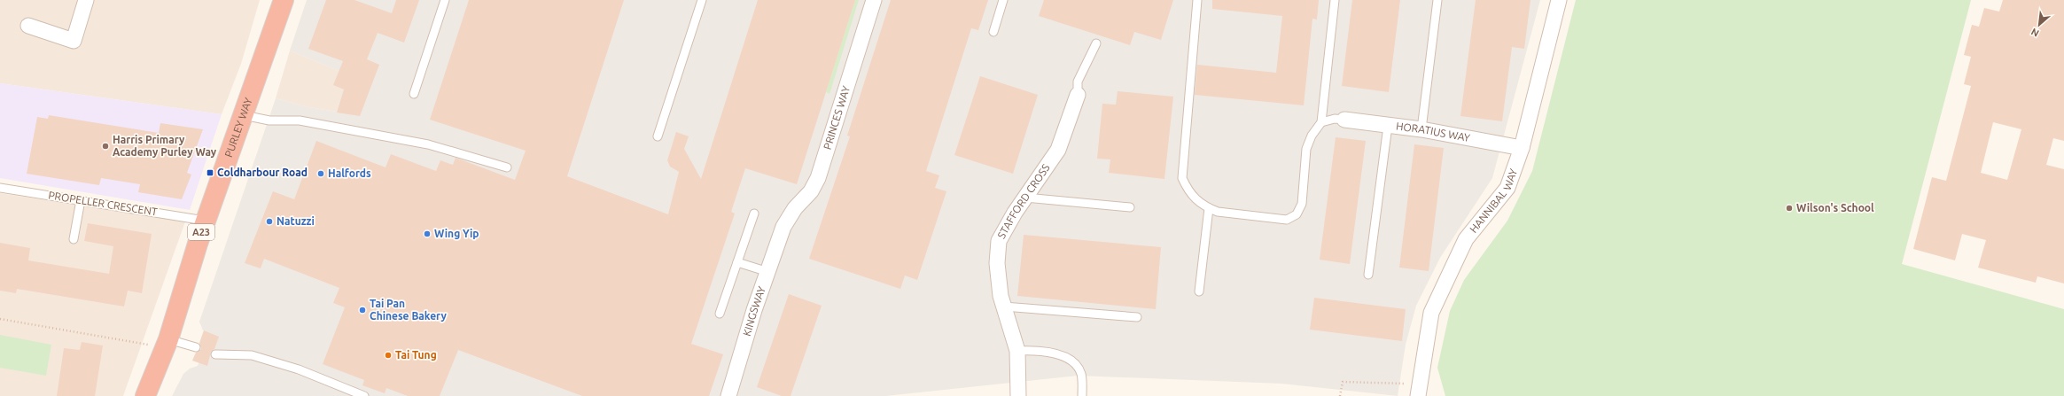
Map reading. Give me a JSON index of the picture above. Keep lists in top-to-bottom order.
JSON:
{
  "streets": {
    "highway": ["PURLEY WAY", "A23"],
    "street": [
      "PRINCES WAY",
      "HORATIUS WAY",
      "HANNIBAL WAY",
      "STAFFORD CROSS",
      "KINGSWAY"
    ],
    "lane": ["PROPELLER CRESCENT"]
  },
  "crossings": [
    ["PRINCES WAY", "KINGSWAY"],
    ["PURLEY WAY", "PROPELLER CRESCENT"],
    ["HORATIUS WAY", "HANNIBAL WAY"]
  ],
  "places": {
    "other": [
      "Harris Primary Academy Purley Way",
      "Halfords",
      "Wilson's School",
      "Natuzzi",
      "Wing Yip",
      "Tai Pan Chinese Bakery",
      "Tai Tung"
    ],
    "transit": ["Coldharbour Road"]
  },
  "north": "bottom left"
}
